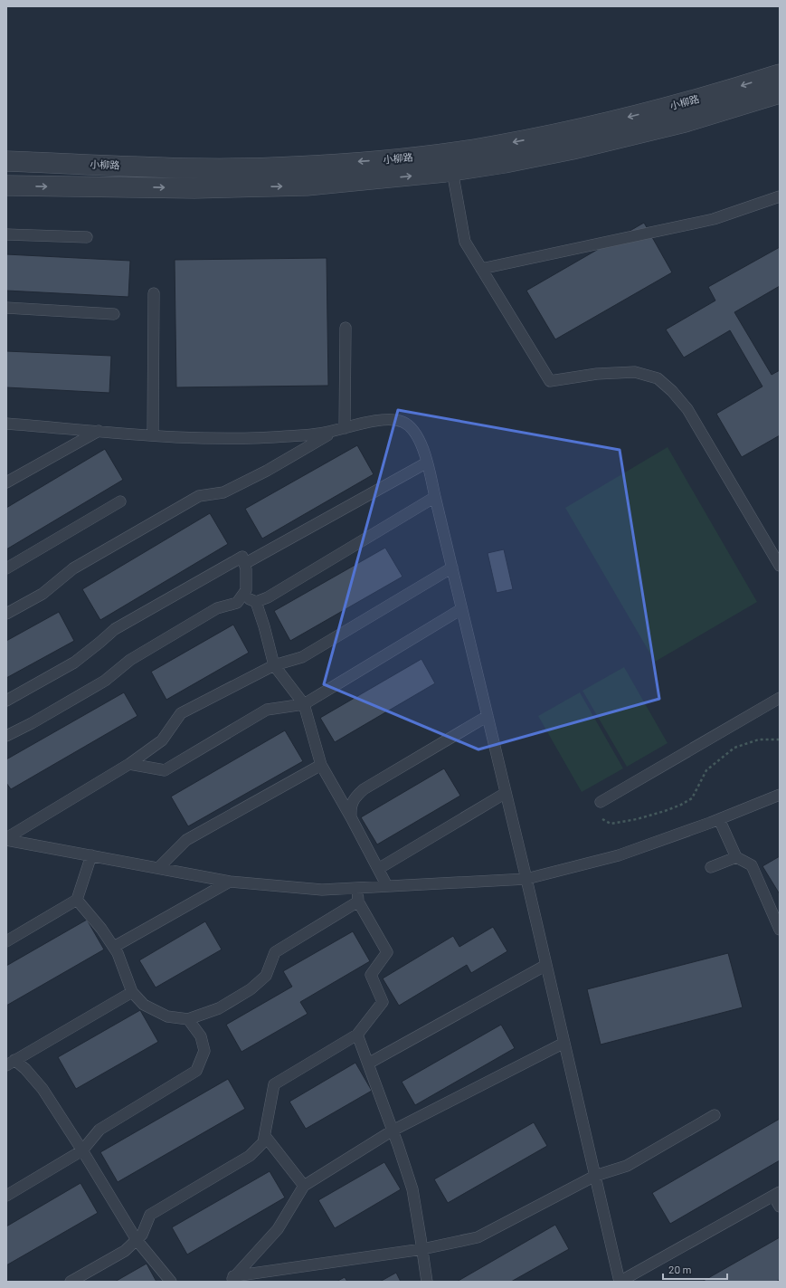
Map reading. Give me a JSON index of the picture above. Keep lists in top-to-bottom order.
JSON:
{
  "streets": {
    "street": ["小柳路"]
  },
  "scale_bar": "20 m"
}
